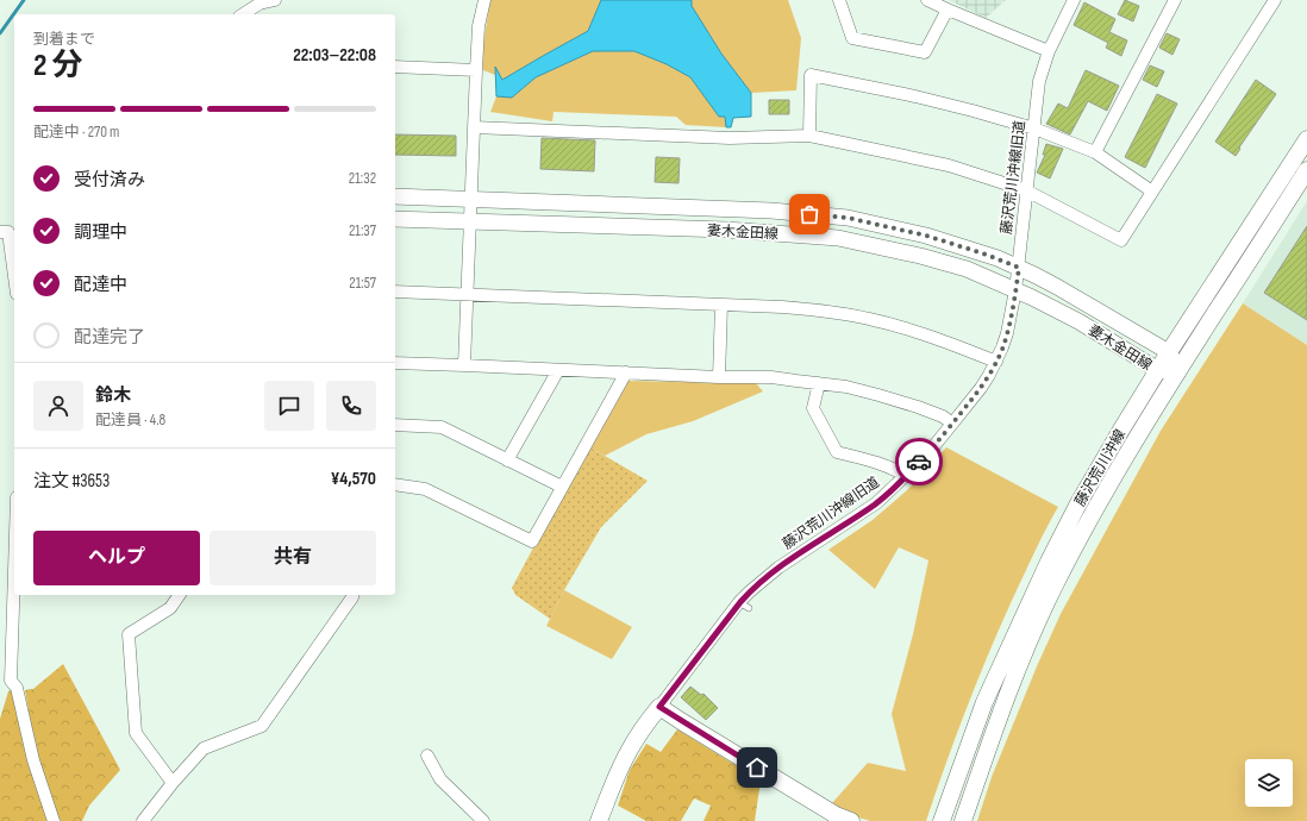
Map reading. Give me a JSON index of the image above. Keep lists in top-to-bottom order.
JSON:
{
  "streets": {
    "main road": ["藤沢荒川沖線"],
    "street": ["藤沢荒川沖線旧道", "妻木金田線"]
  },
  "crossings": [
    ["藤沢荒川沖線旧道", "妻木金田線"],
    ["妻木金田線", "藤沢荒川沖線"]
  ],
  "page": {
    "heading": ["2 分", "到着まで", "22:03–22:08"],
    "panel": [
      "鈴木",
      "配達員 · 4.8",
      "注文 #3653",
      "¥4,570"
    ],
    "bar": "配達中 · 270 m",
    "list": [
      ["受付済み", "21:32"],
      ["調理中", "21:37"],
      ["配達中", "21:57"],
      "配達完了"
    ],
    "buttons": ["ヘルプ", "共有"]
  }
}
